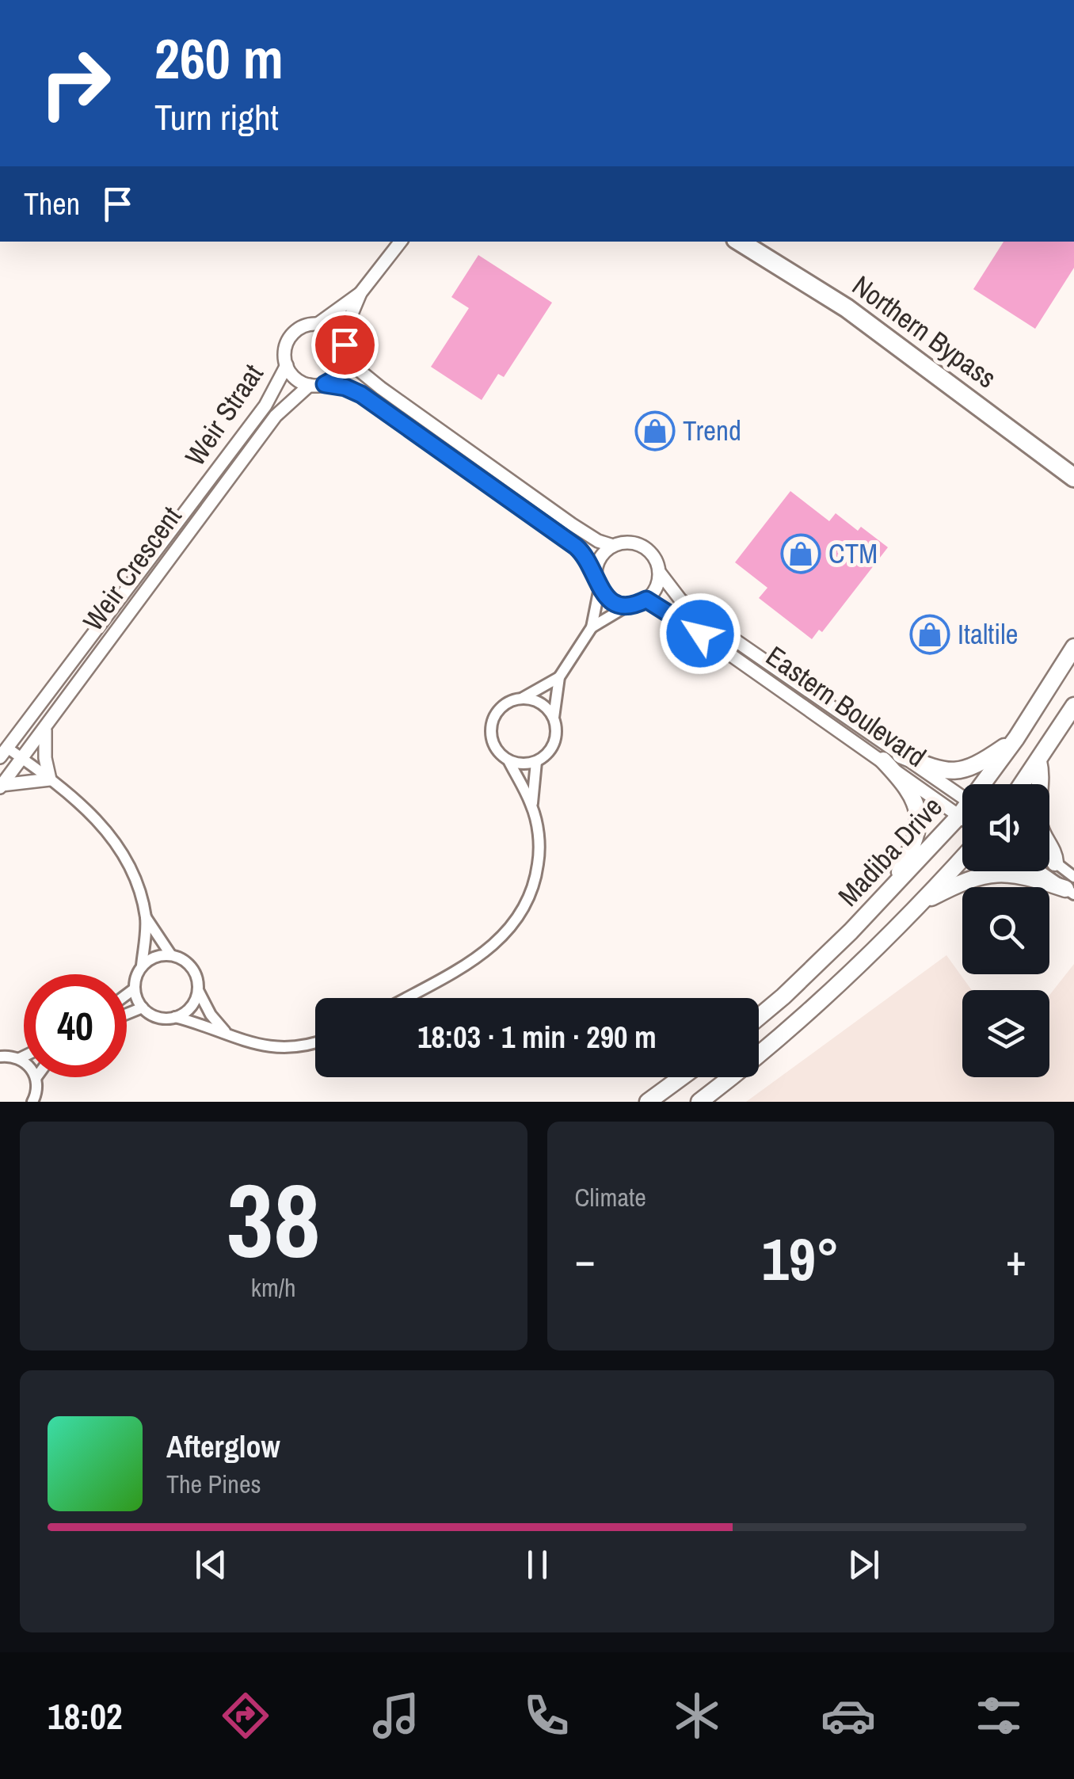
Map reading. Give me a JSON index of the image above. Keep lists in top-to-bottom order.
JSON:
{
  "streets": {
    "highway": ["Northern Bypass"],
    "main road": ["Madiba Drive"],
    "street": ["Weir Straat", "Weir Crescent", "Eastern Boulevard"]
  },
  "crossings": [
    ["Weir Straat", "Weir Crescent"],
    ["Weir Straat", "Eastern Boulevard"],
    ["Weir Crescent", "Eastern Boulevard"]
  ],
  "places": {
    "shop": ["Trend", "CTM", "Italtile"]
  },
  "page": {
    "turn": ["260 m", "Turn right"],
    "then": "Then",
    "limit": "40",
    "trip": "18:03 · 1 min · 290 m",
    "tile": [
      ["38", "km/h"],
      "Climate"
    ],
    "heat": ["−", "19°", "+"],
    "song": ["Afterglow", "The Pines"],
    "tabs": "18:02"
  }
}
